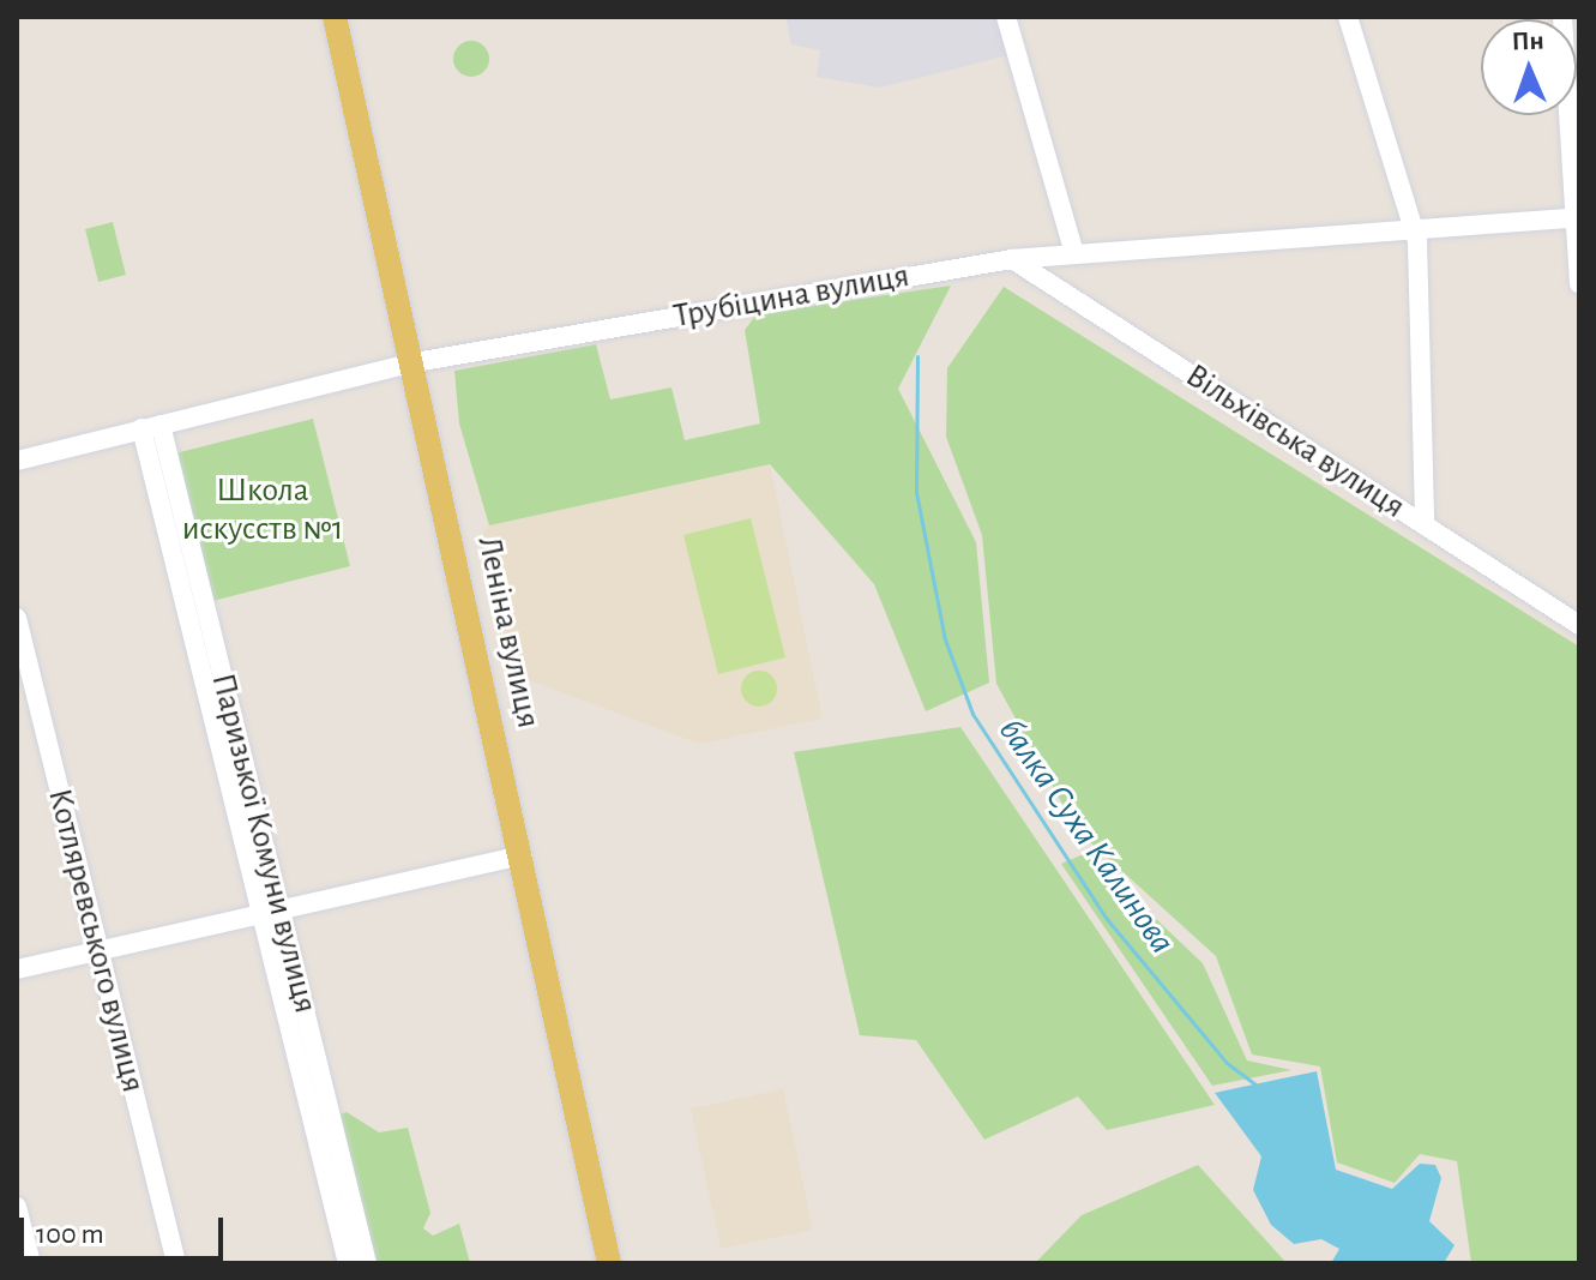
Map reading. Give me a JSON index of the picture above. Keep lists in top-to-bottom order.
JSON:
{
  "streets": {
    "main road": ["Леніна вулиця"],
    "street": [
      "Трубіцина вулиця",
      "Вільхівська вулиця",
      "Паризької Комуни вулиця",
      "Котляревського вулиця"
    ]
  },
  "crossings": [
    ["Трубіцина вулиця", "Вільхівська вулиця"],
    ["Трубіцина вулиця", "Леніна вулиця"],
    ["Трубіцина вулиця", "Паризької Комуни вулиця"]
  ],
  "water": ["балка Суха Калинова"],
  "parks": ["Школа искусств №1"],
  "scale_bar": "100 m",
  "north": "top"
}
